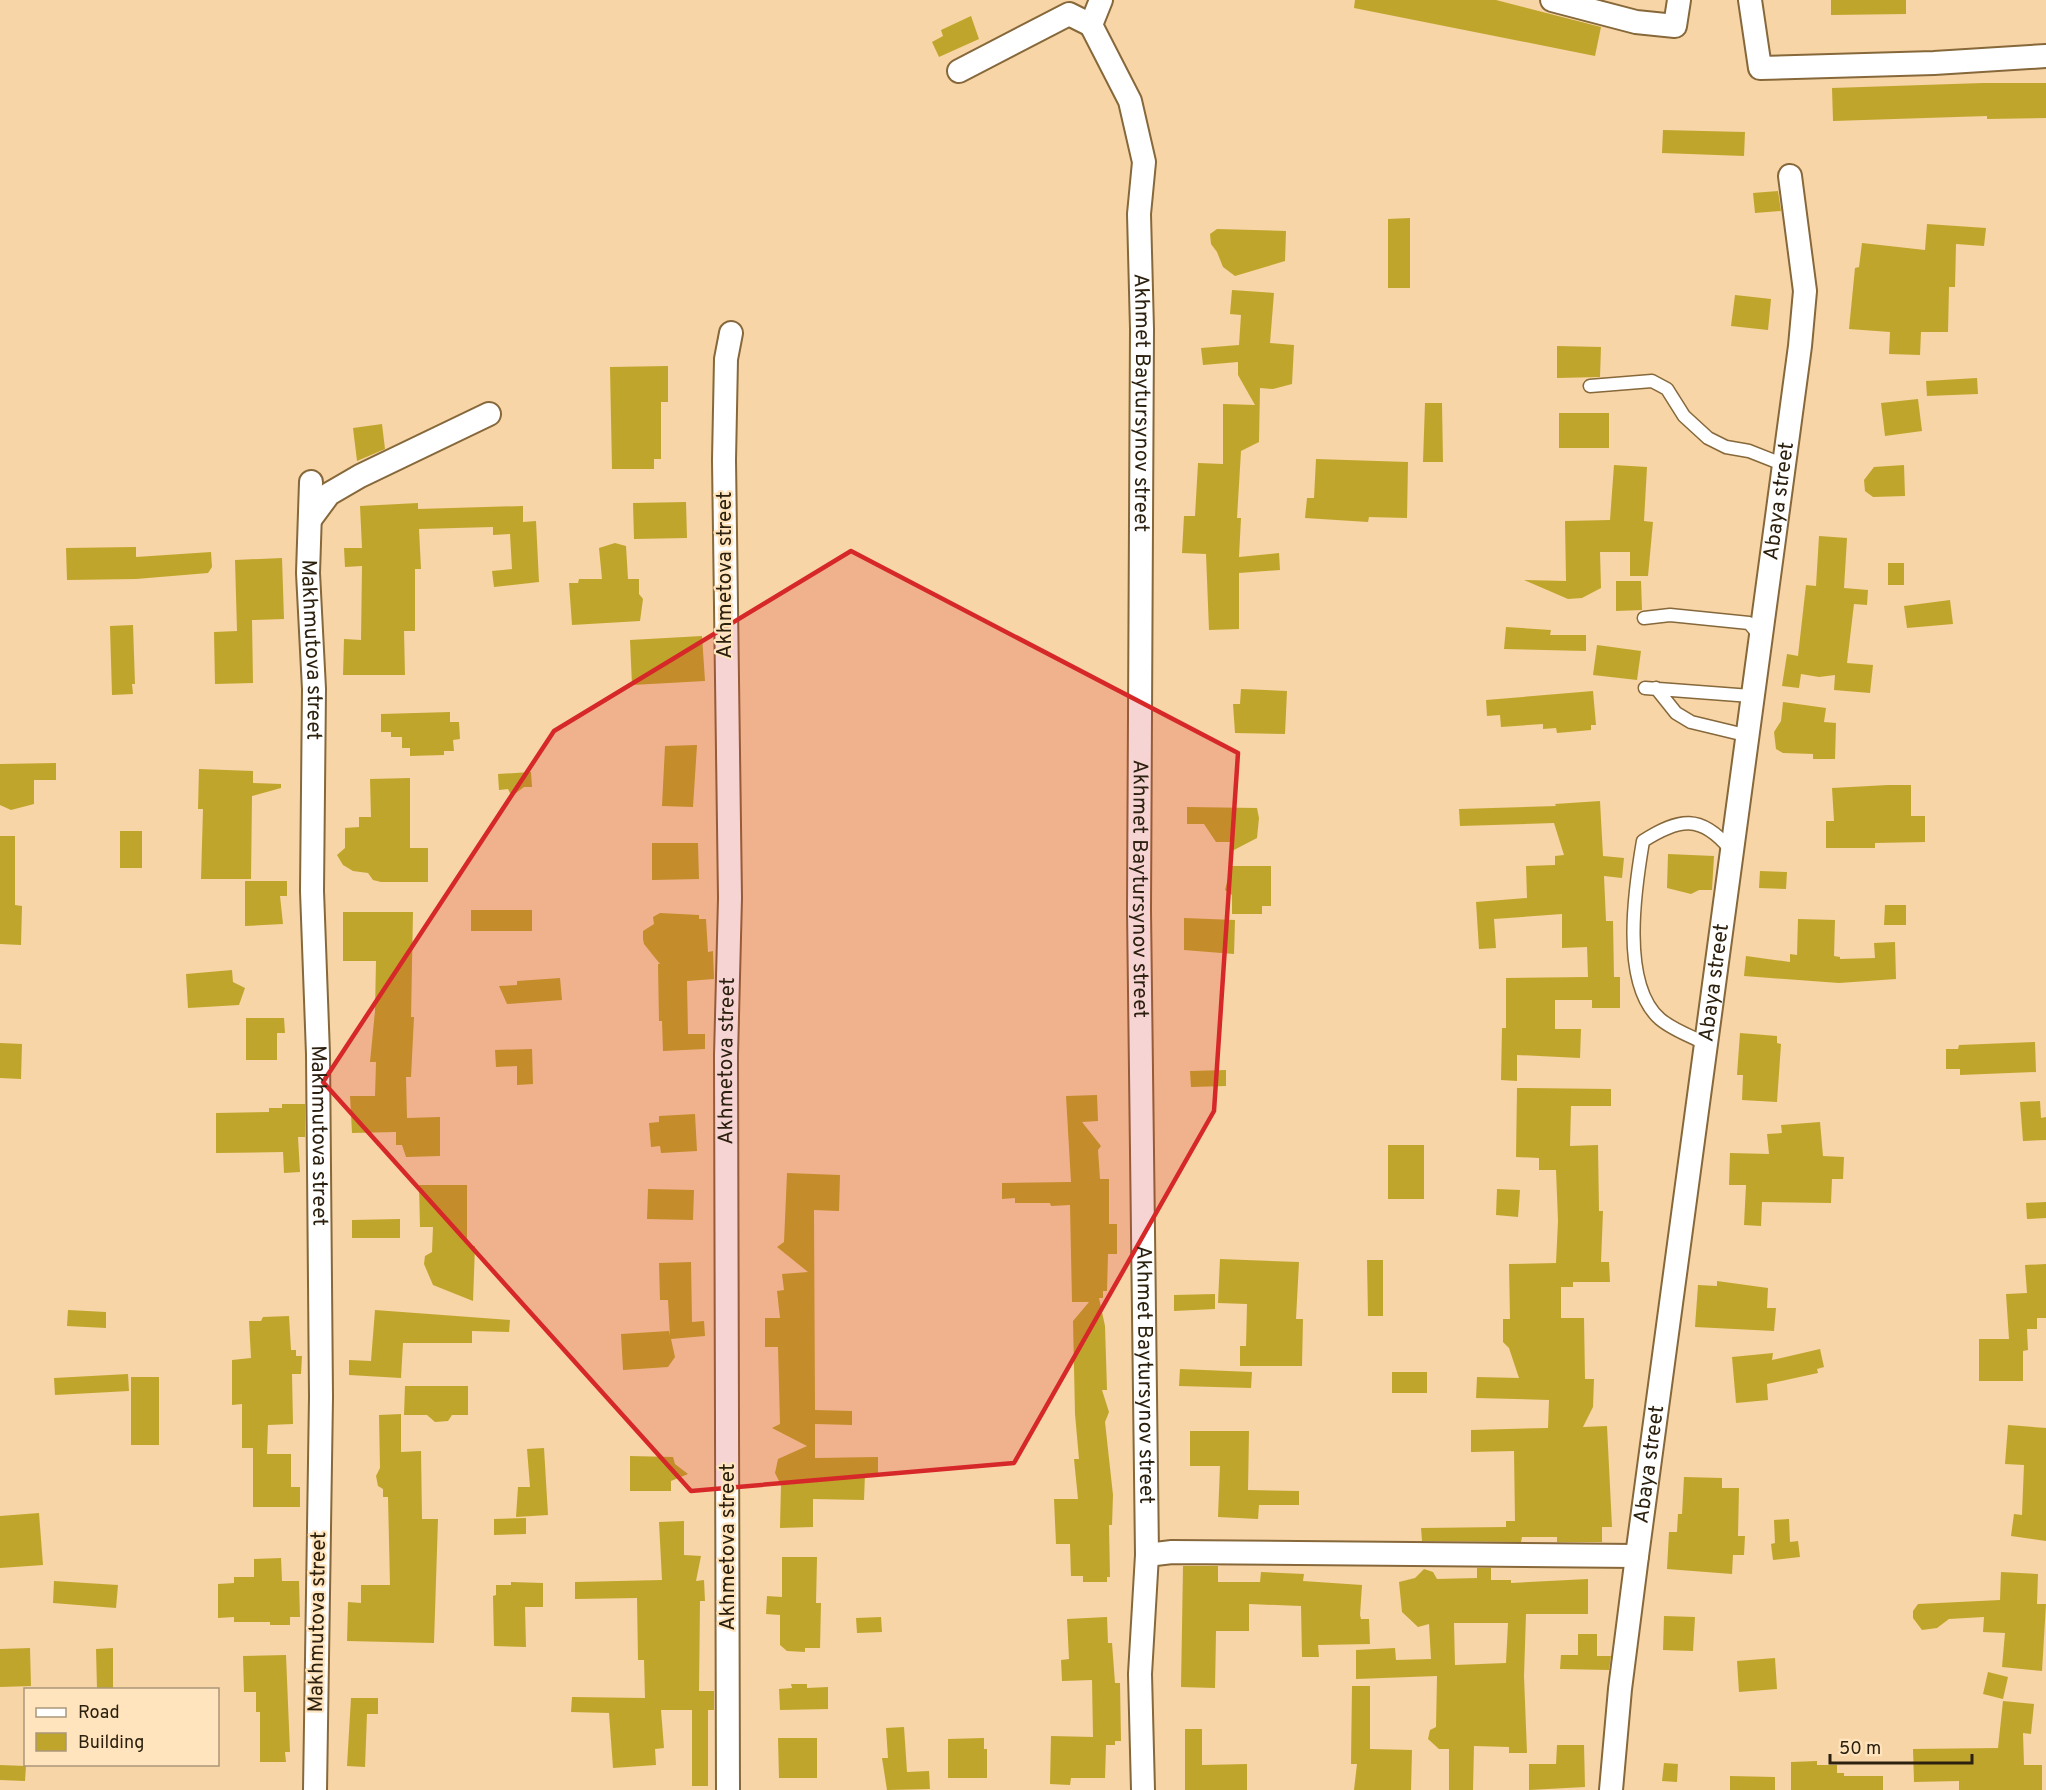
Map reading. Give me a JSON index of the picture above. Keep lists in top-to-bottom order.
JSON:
{
  "streets": {
    "street": [
      "Akhmet Baytursynov street",
      "Abaya street",
      "Akhmetova street",
      "Makhmutova street"
    ]
  },
  "legend": ["Road", "Building"],
  "scale_bar": "50 m"
}
